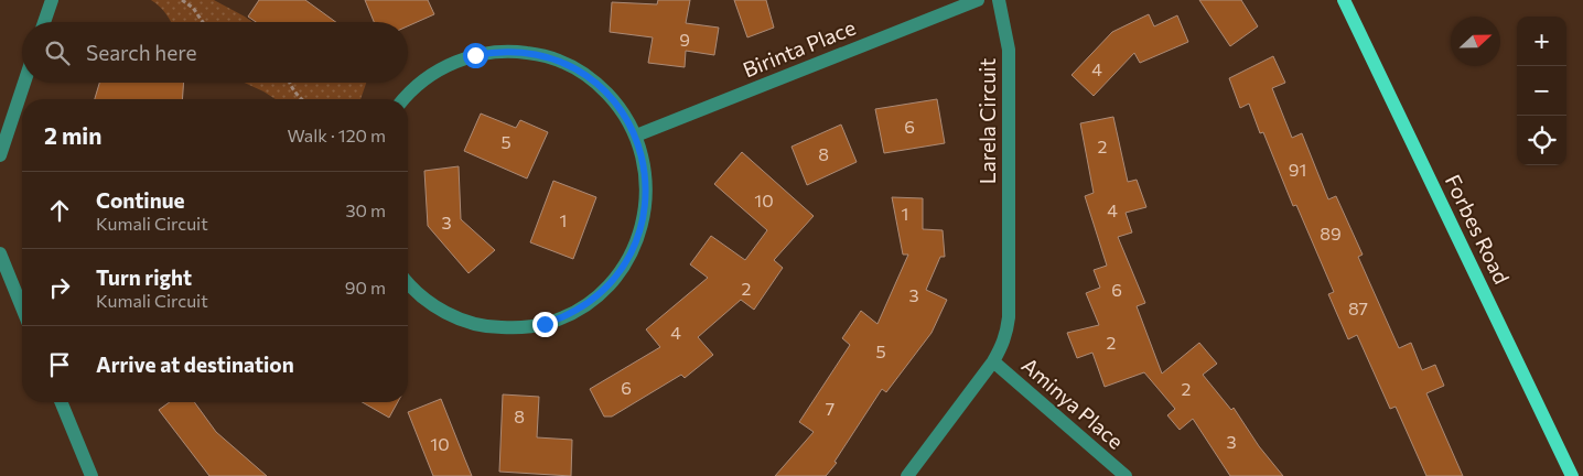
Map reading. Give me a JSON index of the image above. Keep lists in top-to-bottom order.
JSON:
{
  "streets": {
    "main road": ["Forbes Road"],
    "street": ["Birinta Place", "Larela Circuit", "Aminya Place"]
  },
  "crossings": [
    ["Larela Circuit", "Aminya Place"]
  ],
  "house_numbers": [
    "9",
    "4",
    "6",
    "5",
    "2",
    "8",
    "91",
    "10",
    "4",
    "1",
    "1",
    "3",
    "89",
    "2",
    "6",
    "3",
    "87",
    "4",
    "2",
    "5",
    "6",
    "2",
    "7",
    "8",
    "3",
    "10"
  ],
  "north": "right",
  "page": {
    "map_buttons": ["+", "−"],
    "search": "Search here",
    "heading": ["2 min", "Walk · 120 m"],
    "list": [
      ["Continue", "Kumali Circuit", "30 m"],
      ["Turn right", "Kumali Circuit", "90 m"],
      "Arrive at destination"
    ]
  }
}
